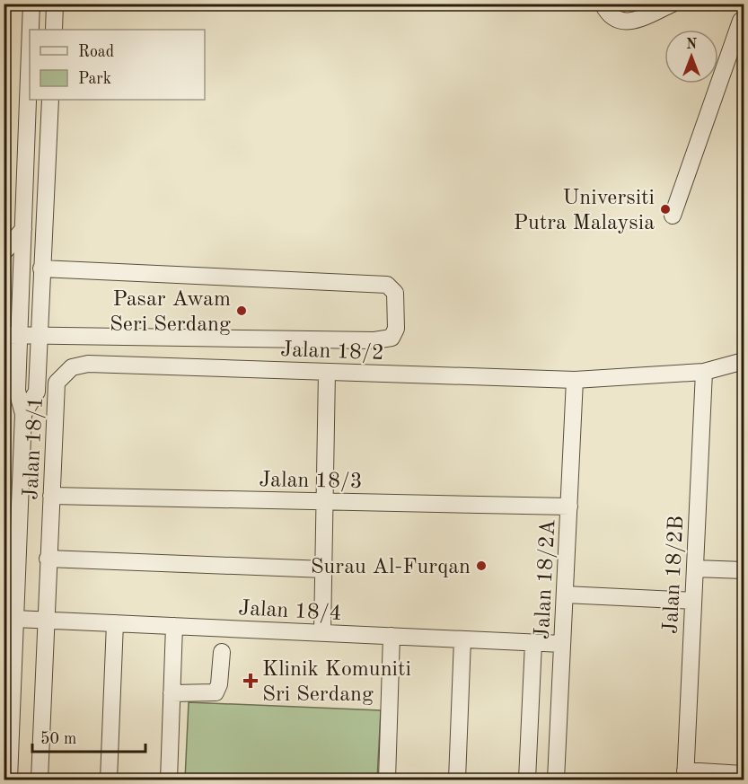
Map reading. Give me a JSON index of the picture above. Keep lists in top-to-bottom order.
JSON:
{
  "streets": {
    "street": [
      "Jalan 18/2",
      "Jalan 18/1",
      "Jalan 18/3",
      "Jalan 18/2B",
      "Jalan 18/2A",
      "Jalan 18/4"
    ]
  },
  "crossings": [
    ["Jalan 18/2", "Jalan 18/1"],
    ["Jalan 18/2", "Jalan 18/2B"],
    ["Jalan 18/2", "Jalan 18/2A"],
    ["Jalan 18/1", "Jalan 18/3"],
    ["Jalan 18/1", "Jalan 18/4"],
    ["Jalan 18/3", "Jalan 18/2A"],
    ["Jalan 18/2A", "Jalan 18/4"]
  ],
  "places": {
    "other": ["Universiti Putra Malaysia", "Pasar Awam Seri Serdang", "Surau Al-Furqan"],
    "health": ["Klinik Komuniti Sri Serdang"]
  },
  "legend": ["Road", "Park"],
  "scale_bar": "50 m",
  "north": "top"
}
